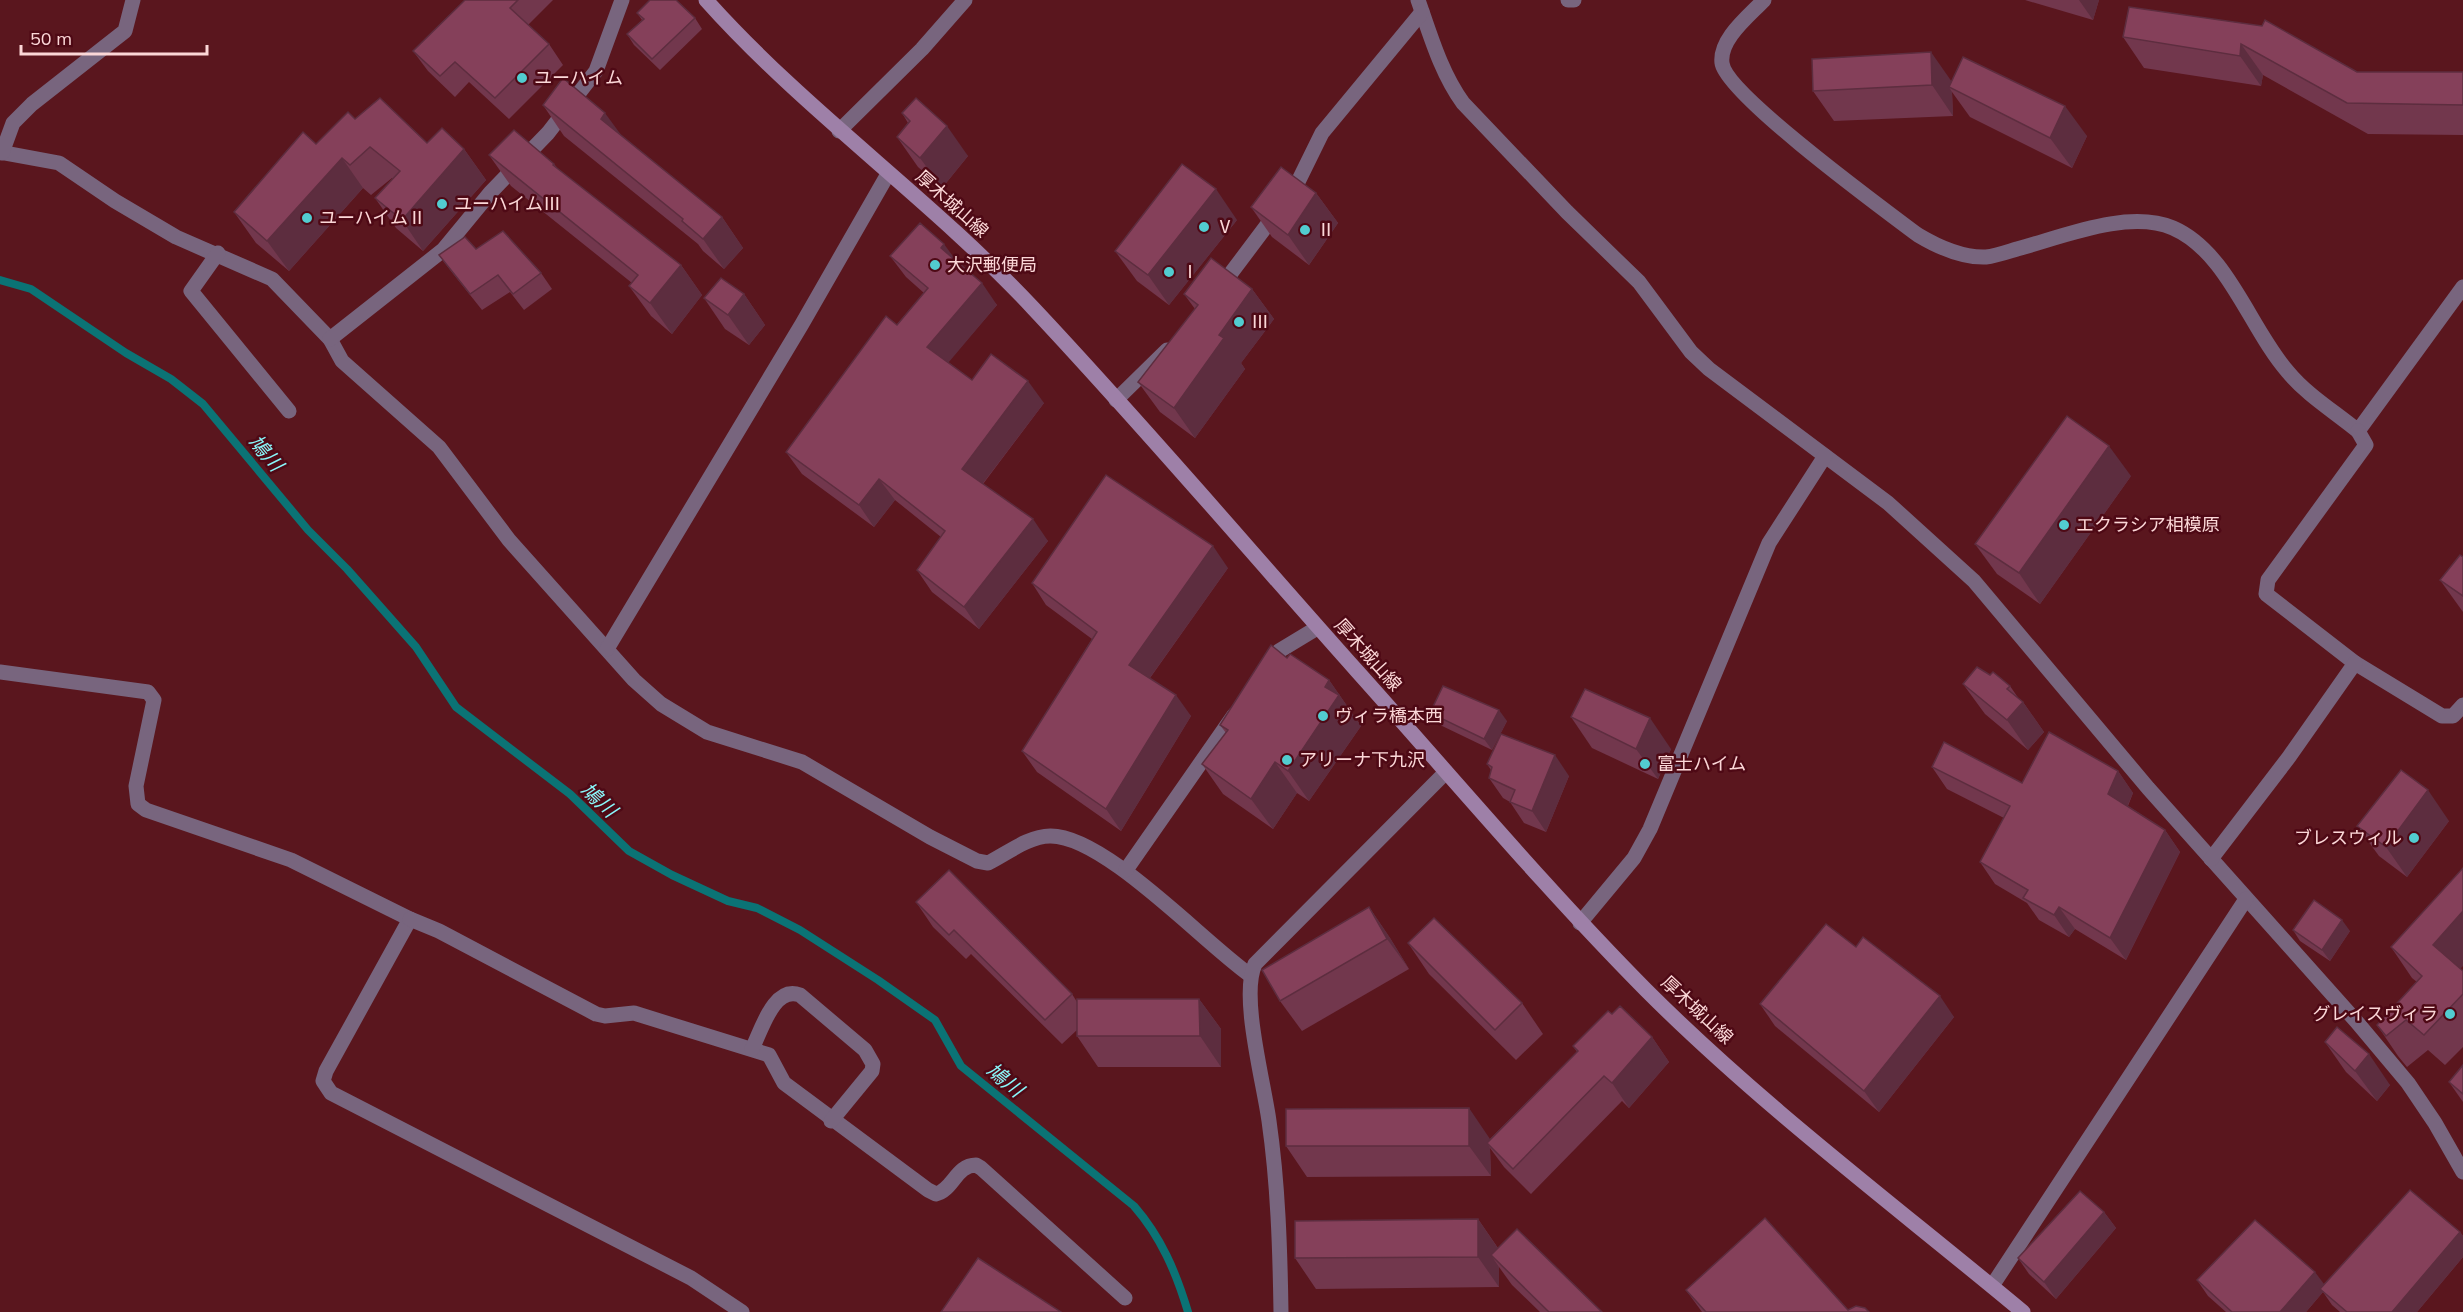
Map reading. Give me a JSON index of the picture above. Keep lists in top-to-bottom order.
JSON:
{
  "streets": {
    "main road": ["厚木城山線"]
  },
  "water": ["鳩川"],
  "places": [
    "ユーハイム",
    "ユーハイムⅢ",
    "ユーハイムⅡ",
    "Ⅴ",
    "Ⅱ",
    "大沢郵便局",
    "Ⅰ",
    "Ⅲ",
    "エクラシア相模原",
    "ヴィラ橋本西",
    "アリーナ下九沢",
    "富士ハイム",
    "ブレスウィル",
    "グレイスヴィラ"
  ],
  "scale_bar": "50 m"
}
